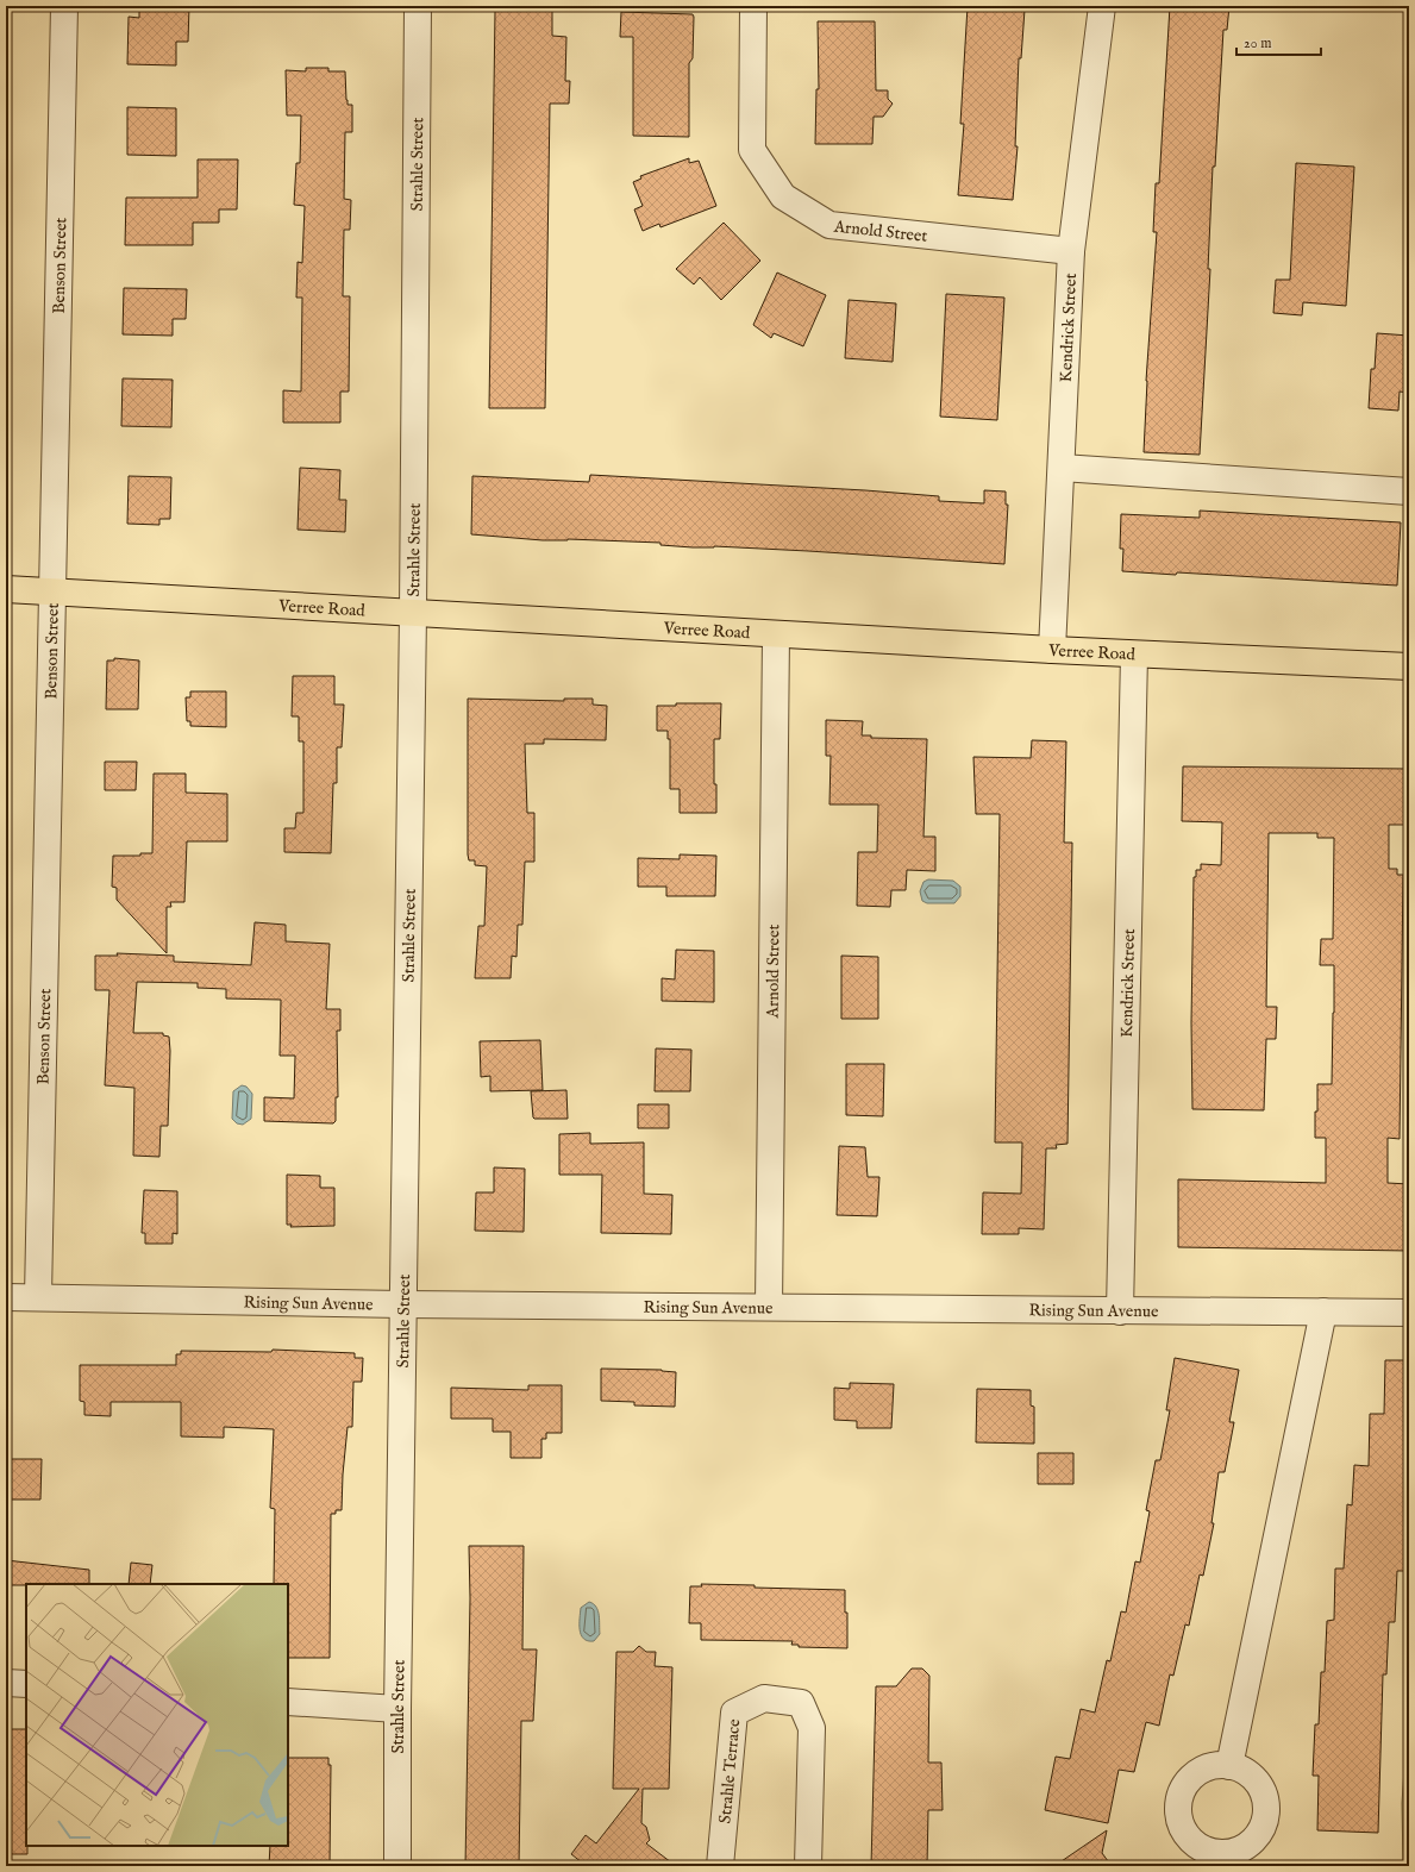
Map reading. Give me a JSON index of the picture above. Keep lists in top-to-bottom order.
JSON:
{
  "streets": {
    "main road": ["Verree Road"],
    "street": [
      "Strahle Street",
      "Arnold Street",
      "Benson Street",
      "Kendrick Street",
      "Rising Sun Avenue",
      "Strahle Terrace"
    ]
  },
  "crossings": [
    ["Strahle Street", "Verree Road"],
    ["Strahle Street", "Rising Sun Avenue"],
    ["Arnold Street", "Kendrick Street"],
    ["Arnold Street", "Verree Road"],
    ["Arnold Street", "Rising Sun Avenue"],
    ["Benson Street", "Verree Road"],
    ["Benson Street", "Rising Sun Avenue"],
    ["Kendrick Street", "Verree Road"],
    ["Kendrick Street", "Rising Sun Avenue"]
  ],
  "scale_bar": "20 m"
}
